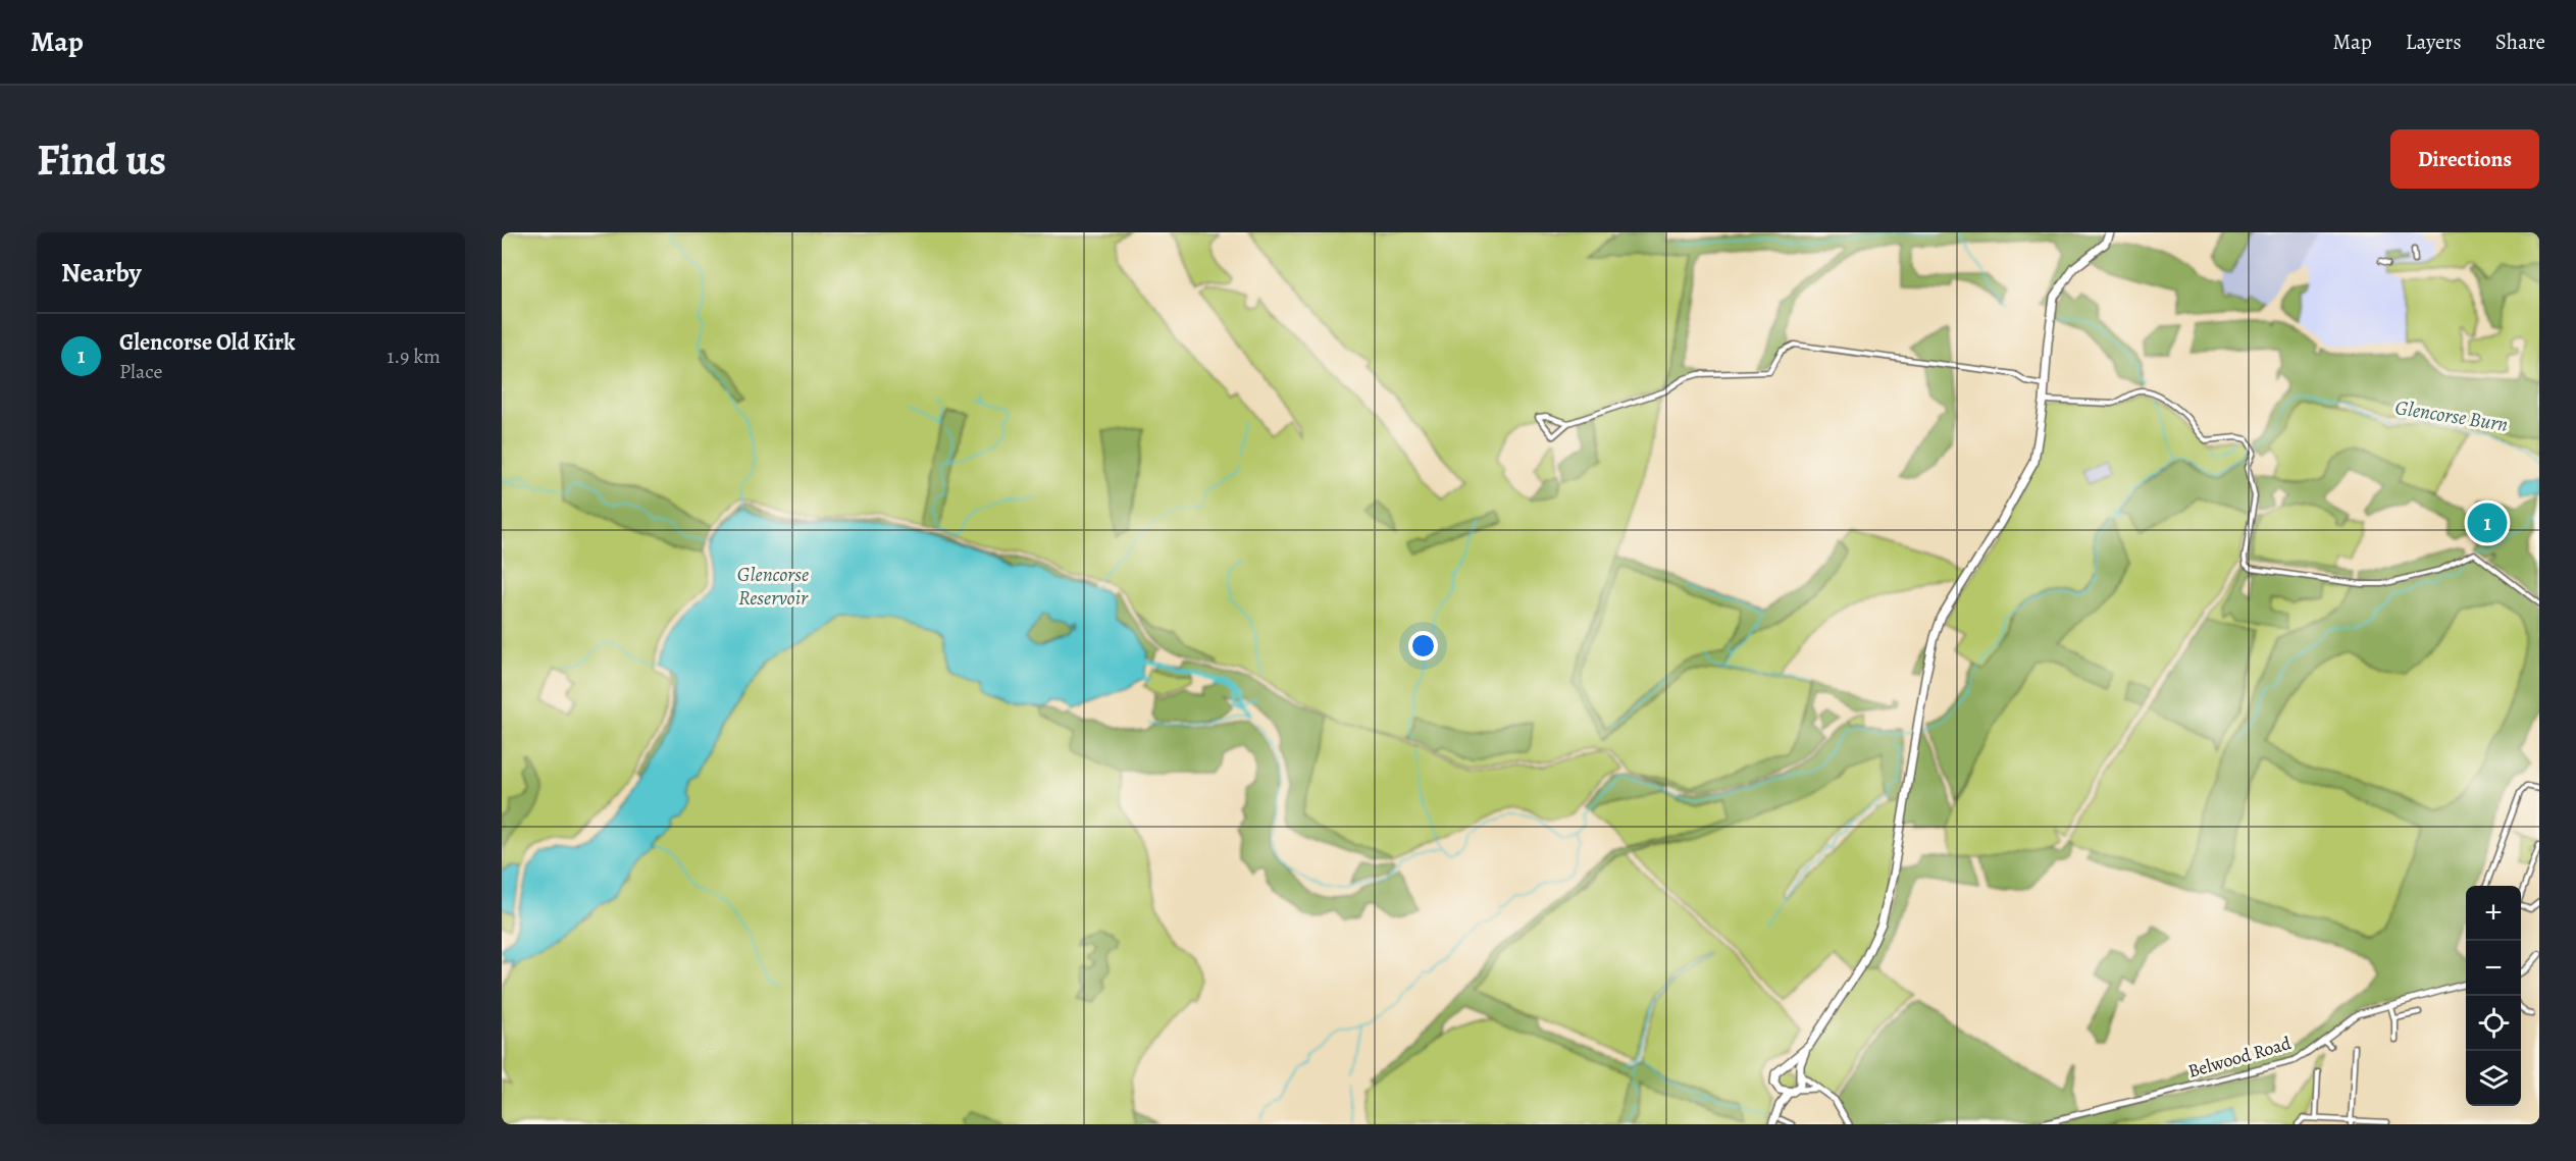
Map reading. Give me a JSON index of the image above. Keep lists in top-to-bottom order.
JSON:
{
  "streets": {
    "street": ["Belwood Road"]
  },
  "water": ["Glencorse Burn", "Glencorse Reservoir"],
  "page": {
    "header": "Map",
    "nav": ["Map", "Layers", "Share"],
    "buttons": "Directions",
    "title": "Find us",
    "heading": "Nearby",
    "list": [
      {
        "mark": "1",
        "name": "Glencorse Old Kirk",
        "note": "Place",
        "value": "1.9 km"
      }
    ],
    "pins": "1",
    "map_buttons": ["+", "−"]
  }
}
